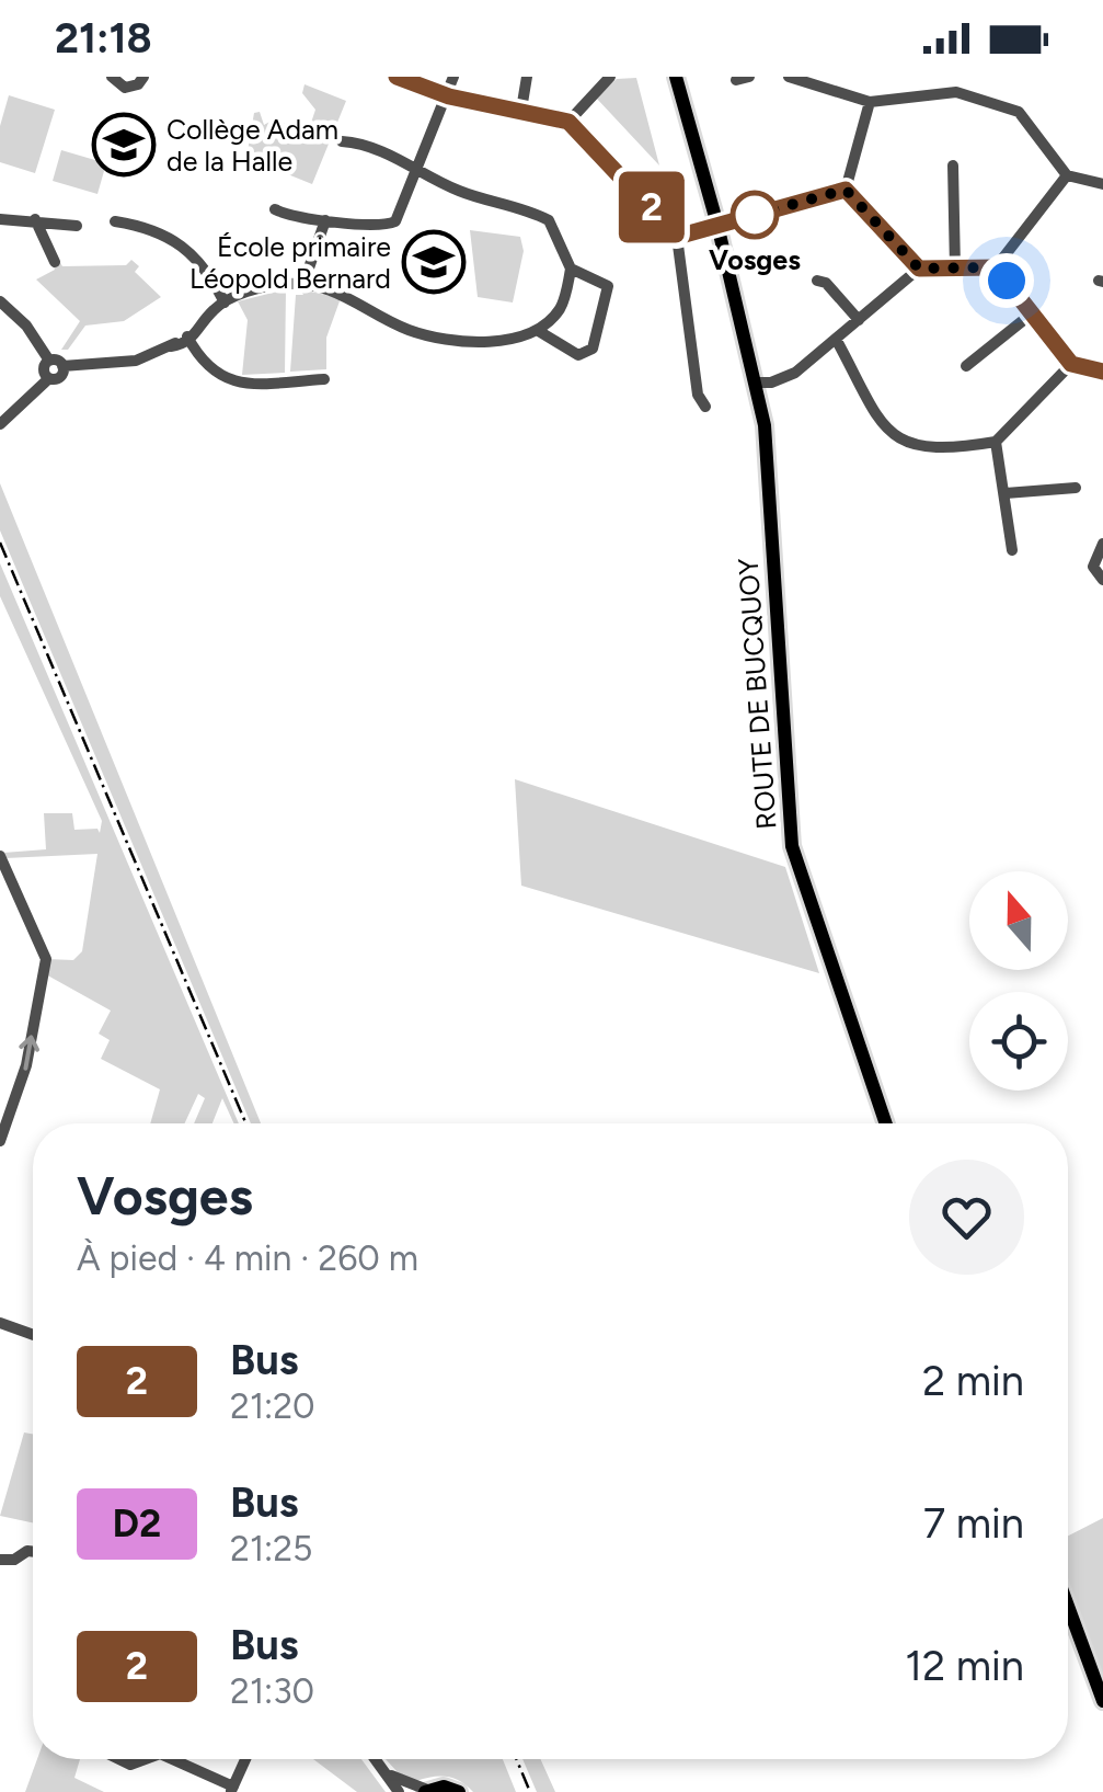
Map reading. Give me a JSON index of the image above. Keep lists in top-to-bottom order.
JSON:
{
  "streets": {
    "main road": ["ROUTE DE BUCQUOY"]
  },
  "places": {
    "school or university": ["Collège Adam de la Halle", "École primaire Léopold Bernard"],
    "other": ["Vosges"]
  },
  "lines": ["bus line 2"],
  "north": "top",
  "page": {
    "status": "21:18",
    "on_map": "2",
    "heading": ["Vosges", "À pied · 4 min · 260 m"],
    "list": [
      {
        "mark": "2",
        "name": "Bus",
        "note": "21:20",
        "value": "2 min"
      },
      {
        "mark": "D2",
        "name": "Bus",
        "note": "21:25",
        "value": "7 min"
      },
      {
        "mark": "2",
        "name": "Bus",
        "note": "21:30",
        "value": "12 min"
      }
    ]
  }
}
